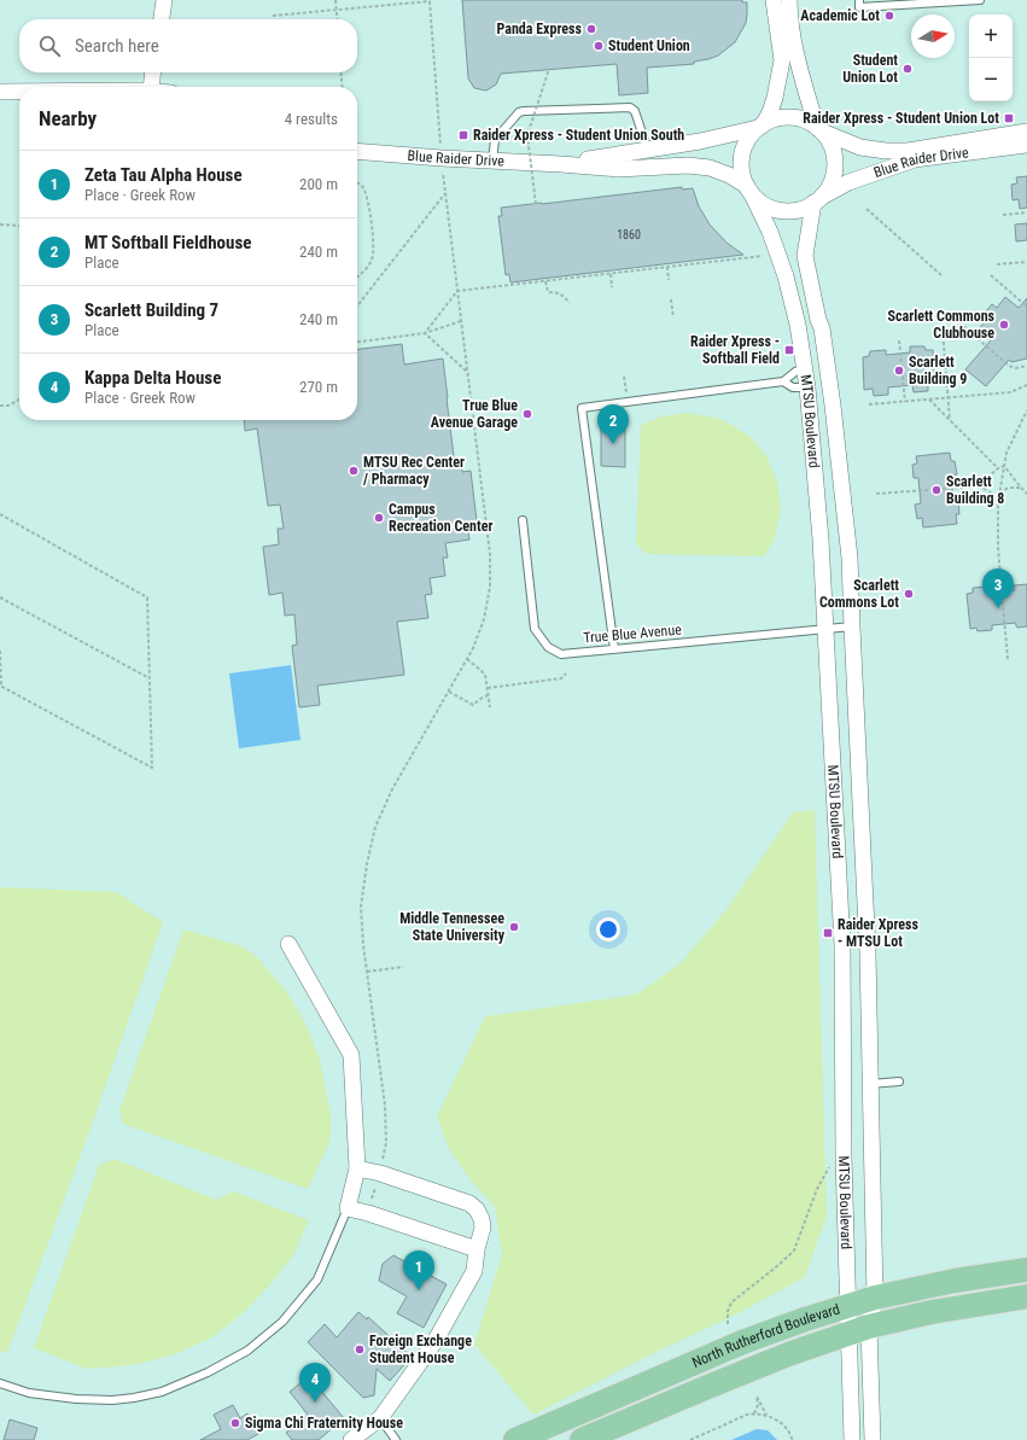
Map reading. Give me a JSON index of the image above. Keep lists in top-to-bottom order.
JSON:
{
  "streets": {
    "main road": ["North Rutherford Boulevard"],
    "street": ["Blue Raider Drive", "MTSU Boulevard"],
    "lane": ["True Blue Avenue"]
  },
  "crossings": [
    ["Blue Raider Drive", "MTSU Boulevard"],
    ["MTSU Boulevard", "True Blue Avenue"],
    ["MTSU Boulevard", "North Rutherford Boulevard"]
  ],
  "places": {
    "other": [
      "Academic Lot",
      "Panda Express",
      "Student Union",
      "Student Union Lot",
      "Scarlett Commons Clubhouse",
      "Scarlett Building 9",
      "True Blue Avenue Garage",
      "MTSU Rec Center / Pharmacy",
      "Scarlett Building 8",
      "Campus Recreation Center",
      "Scarlett Commons Lot",
      "Middle Tennessee State University",
      "Foreign Exchange Student House",
      "Sigma Chi Fraternity House"
    ],
    "transit": [
      "Raider Xpress - Student Union Lot",
      "Raider Xpress - Student Union South",
      "Raider Xpress - Softball Field",
      "Raider Xpress - MTSU Lot"
    ]
  },
  "house_numbers": ["1860"],
  "north": "right",
  "page": {
    "map_buttons": ["+", "−"],
    "search": "Search here",
    "heading": ["Nearby", "4 results"],
    "list": [
      {
        "mark": "1",
        "name": "Zeta Tau Alpha House",
        "note": "Place · Greek Row",
        "value": "200 m"
      },
      {
        "mark": "2",
        "name": "MT Softball Fieldhouse",
        "note": "Place",
        "value": "240 m"
      },
      {
        "mark": "3",
        "name": "Scarlett Building 7",
        "note": "Place",
        "value": "240 m"
      },
      {
        "mark": "4",
        "name": "Kappa Delta House",
        "note": "Place · Greek Row",
        "value": "270 m"
      }
    ],
    "pins": [
      "2",
      "3",
      "1",
      "4"
    ]
  }
}
